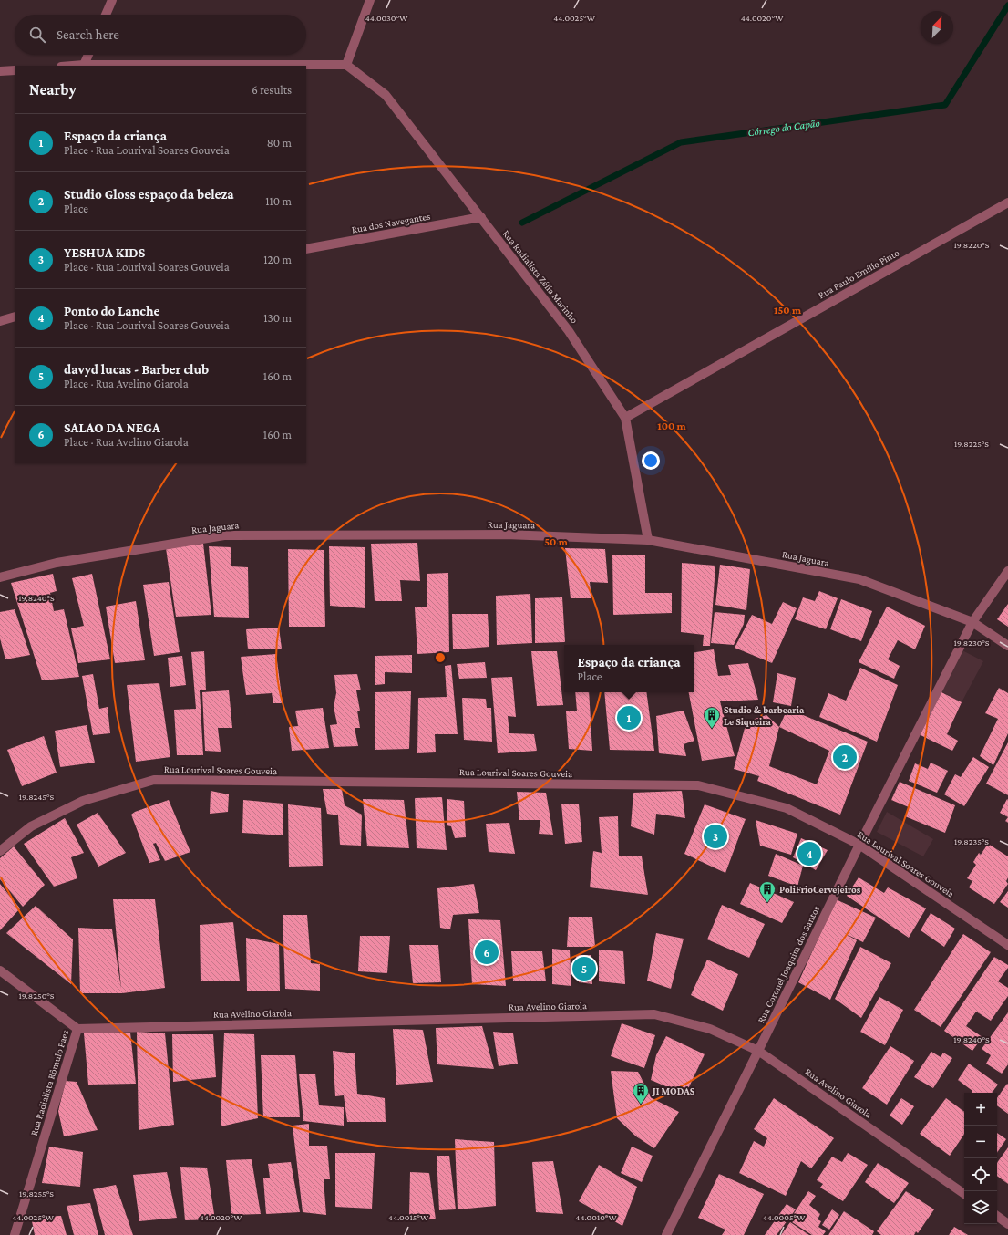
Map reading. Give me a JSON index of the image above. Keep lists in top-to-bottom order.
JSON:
{
  "streets": {
    "street": [
      "Rua dos Navegantes",
      "Rua Paulo Emílio Pinto",
      "Rua Radialista Zélia Marinho",
      "Rua Jaguara",
      "Rua Lourival Soares Gouveia",
      "Rua Coronel Joaquim dos Santos",
      "Rua Avelino Giarola",
      "Rua Radialista Rômulo Paes"
    ]
  },
  "crossings": [
    ["Rua dos Navegantes", "Rua Radialista Zélia Marinho"],
    ["Rua Paulo Emílio Pinto", "Rua Radialista Zélia Marinho"],
    ["Rua Radialista Zélia Marinho", "Rua Jaguara"],
    ["Rua Jaguara", "Rua Coronel Joaquim dos Santos"],
    ["Rua Lourival Soares Gouveia", "Rua Coronel Joaquim dos Santos"],
    ["Rua Coronel Joaquim dos Santos", "Rua Avelino Giarola"],
    ["Rua Avelino Giarola", "Rua Radialista Rômulo Paes"]
  ],
  "water": ["Córrego do Capão"],
  "places": {
    "building": ["Studio & barbearia Le Siqueira", "PoliFrioCervejeiros", "JI MODAS"]
  },
  "north": "top right",
  "page": {
    "search": "Search here",
    "heading": ["Nearby", "6 results"],
    "list": [
      {
        "mark": "1",
        "name": "Espaço da criança",
        "note": "Place · Rua Lourival Soares Gouveia",
        "value": "80 m"
      },
      {
        "mark": "2",
        "name": "Studio Gloss espaço da beleza",
        "note": "Place",
        "value": "110 m"
      },
      {
        "mark": "3",
        "name": "YESHUA KIDS",
        "note": "Place · Rua Lourival Soares Gouveia",
        "value": "120 m"
      },
      {
        "mark": "4",
        "name": "Ponto do Lanche",
        "note": "Place · Rua Lourival Soares Gouveia",
        "value": "130 m"
      },
      {
        "mark": "5",
        "name": "davyd lucas - Barber club",
        "note": "Place · Rua Avelino Giarola",
        "value": "160 m"
      },
      {
        "mark": "6",
        "name": "SALAO DA NEGA",
        "note": "Place · Rua Avelino Giarola",
        "value": "160 m"
      }
    ],
    "popup": ["Espaço da criança", "Place"],
    "pins": [
      "1",
      "2",
      "3",
      "4",
      "6",
      "5"
    ],
    "map_buttons": ["+", "−"]
  },
  "coordinates": [
    "44.0030°W",
    "44.0025°W",
    "44.0020°W",
    "19.8220°S",
    "19.8225°S",
    "19.8240°S",
    "19.8230°S",
    "19.8245°S",
    "19.8235°S",
    "19.8250°S",
    "19.8255°S",
    "44.0015°W",
    "44.0010°W",
    "44.0005°W"
  ],
  "rings": ["150 m", "100 m", "50 m"]
}
